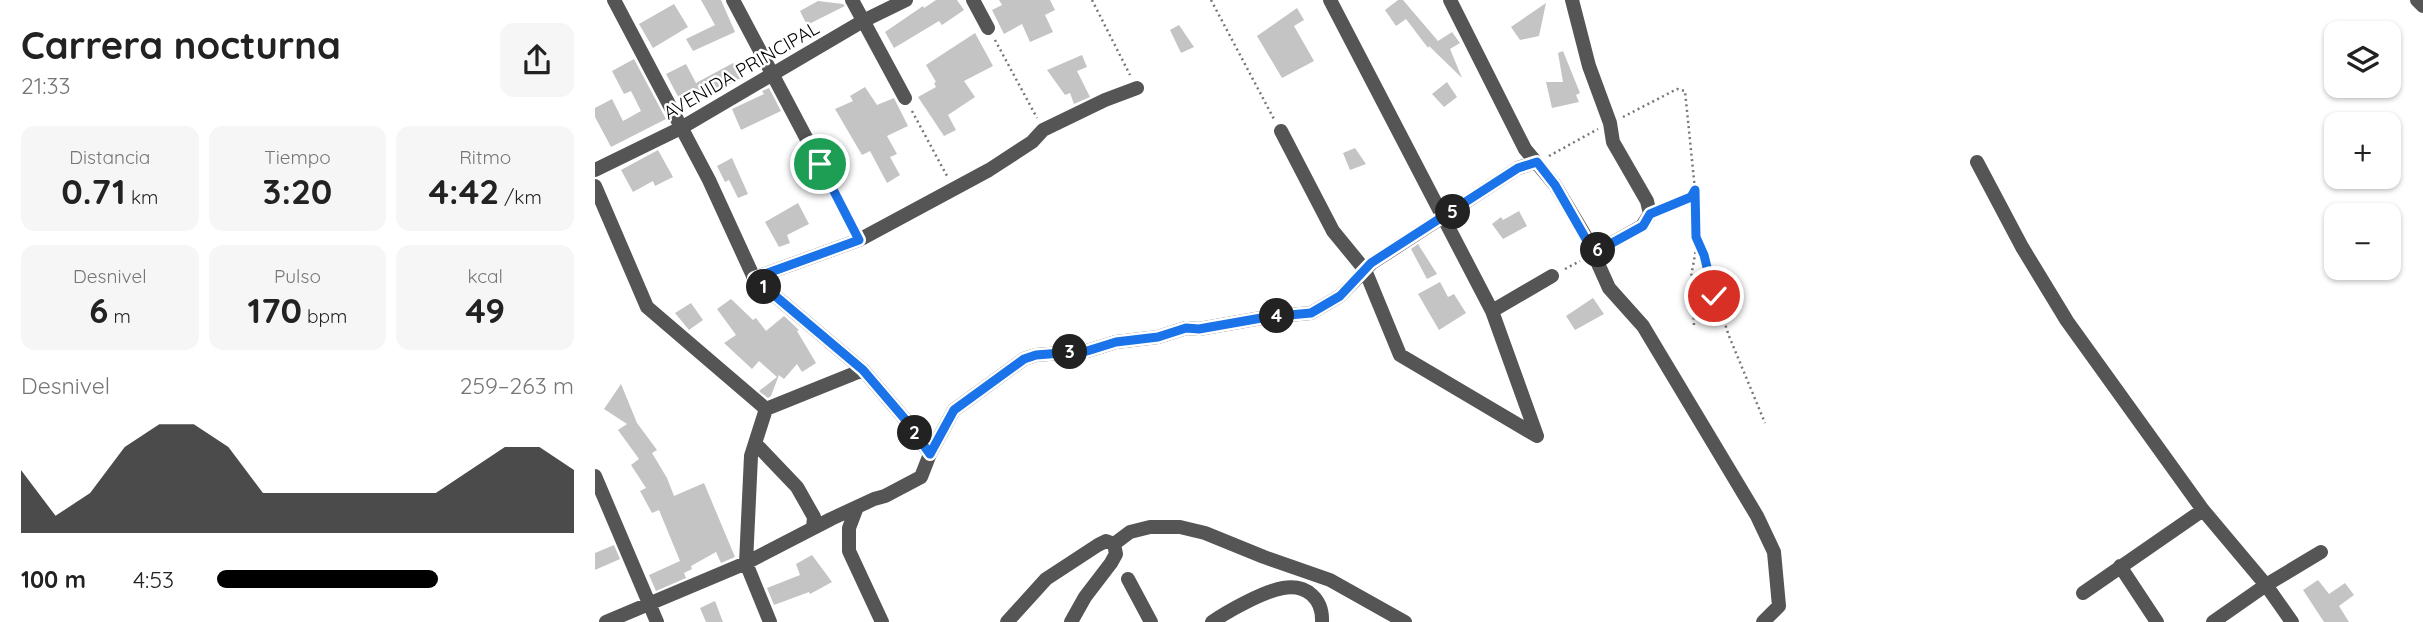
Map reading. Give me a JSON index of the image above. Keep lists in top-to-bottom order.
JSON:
{
  "streets": {
    "street": ["AVENIDA PRINCIPAL"]
  },
  "page": {
    "heading": ["Carrera nocturna", "21:33"],
    "map_buttons": ["+", "−"],
    "stats": [
      ["Distancia", "0.71 km"],
      ["Tiempo", "3:20"],
      ["Ritmo", "4:42 /km"],
      ["Desnivel", "6 m"],
      ["Pulso", "170 bpm"],
      ["kcal", "49"]
    ],
    "pins": [
      "5",
      "6",
      "1",
      "4",
      "3",
      "2"
    ],
    "chart": ["Desnivel", "259–263 m"],
    "list": [
      {
        "name": "100 m",
        "note": "4:53"
      }
    ]
  }
}
